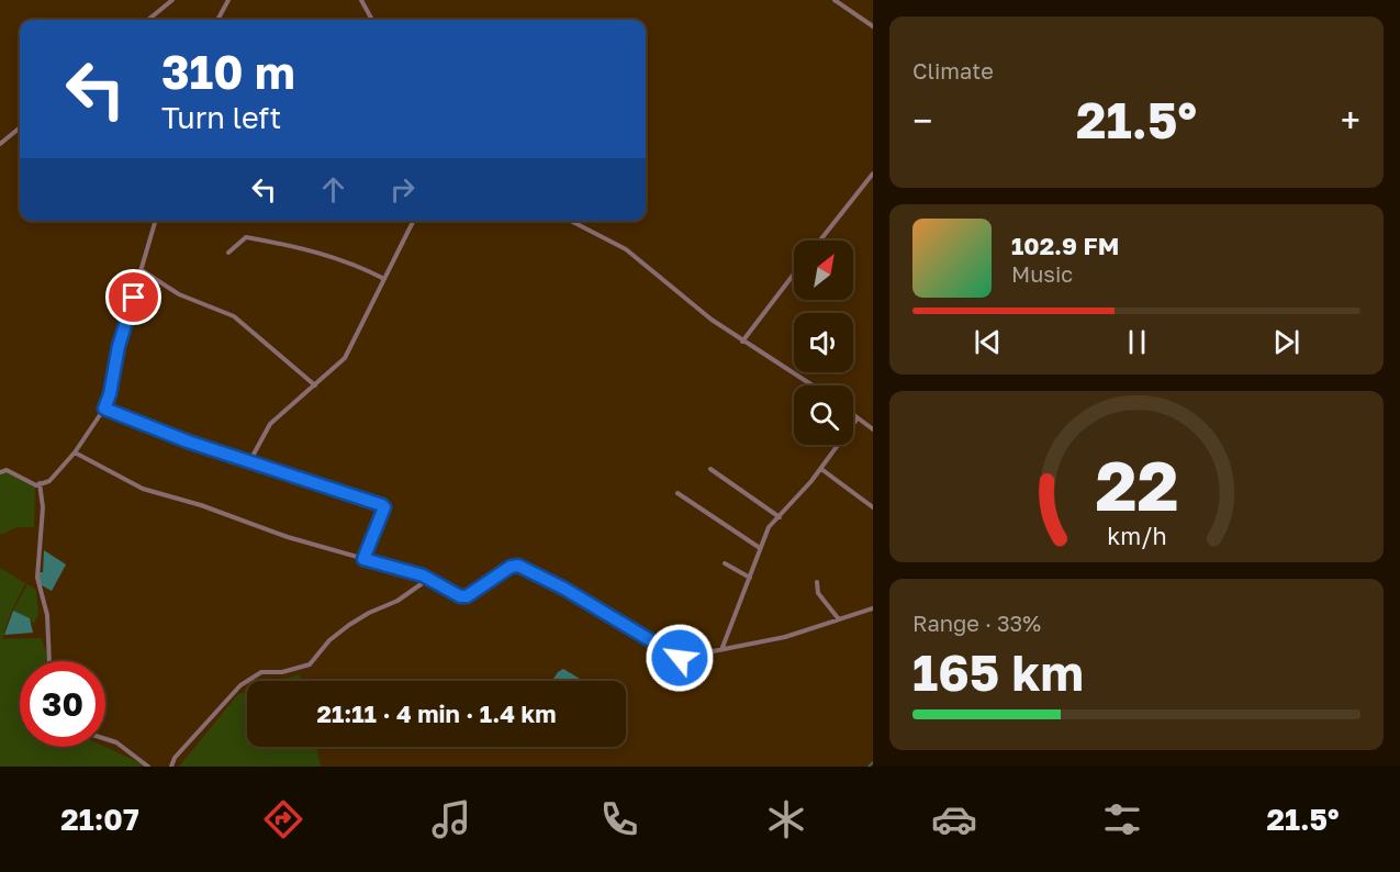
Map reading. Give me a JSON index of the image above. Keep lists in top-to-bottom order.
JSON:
{
  "north": "top right",
  "page": {
    "tile": [
      "Climate",
      ["Range · 33%", "165 km"]
    ],
    "turn": ["310 m", "Turn left"],
    "heat": ["−", "21.5°", "+"],
    "song": ["102.9 FM", "Music"],
    "limit": "30",
    "trip": "21:11 · 4 min · 1.4 km",
    "tabs": ["21:07", "21.5°"],
    "gauge": ["22", "km/h"]
  }
}
